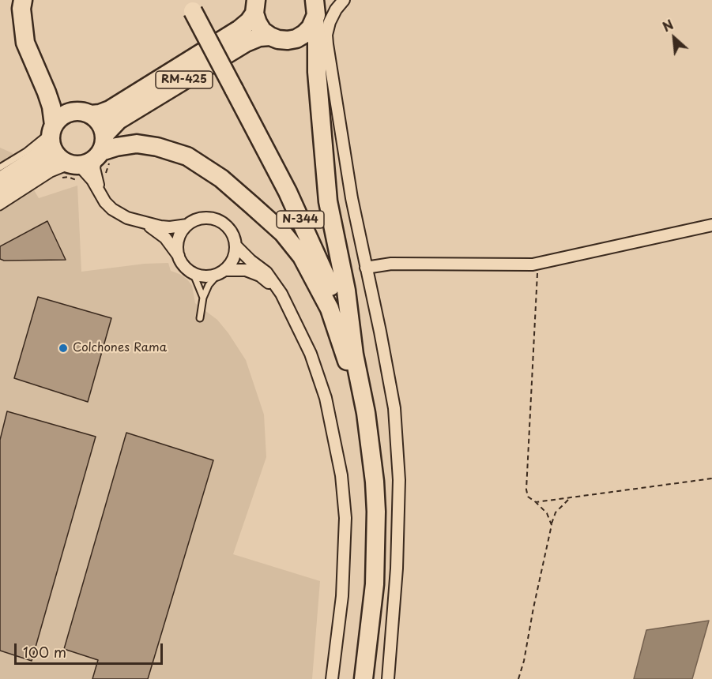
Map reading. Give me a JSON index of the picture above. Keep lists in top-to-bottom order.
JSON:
{
  "streets": {
    "highway": ["RM-425", "N-344"]
  },
  "places": ["Colchones Rama"],
  "scale_bar": "100 m",
  "north": "top left"
}
